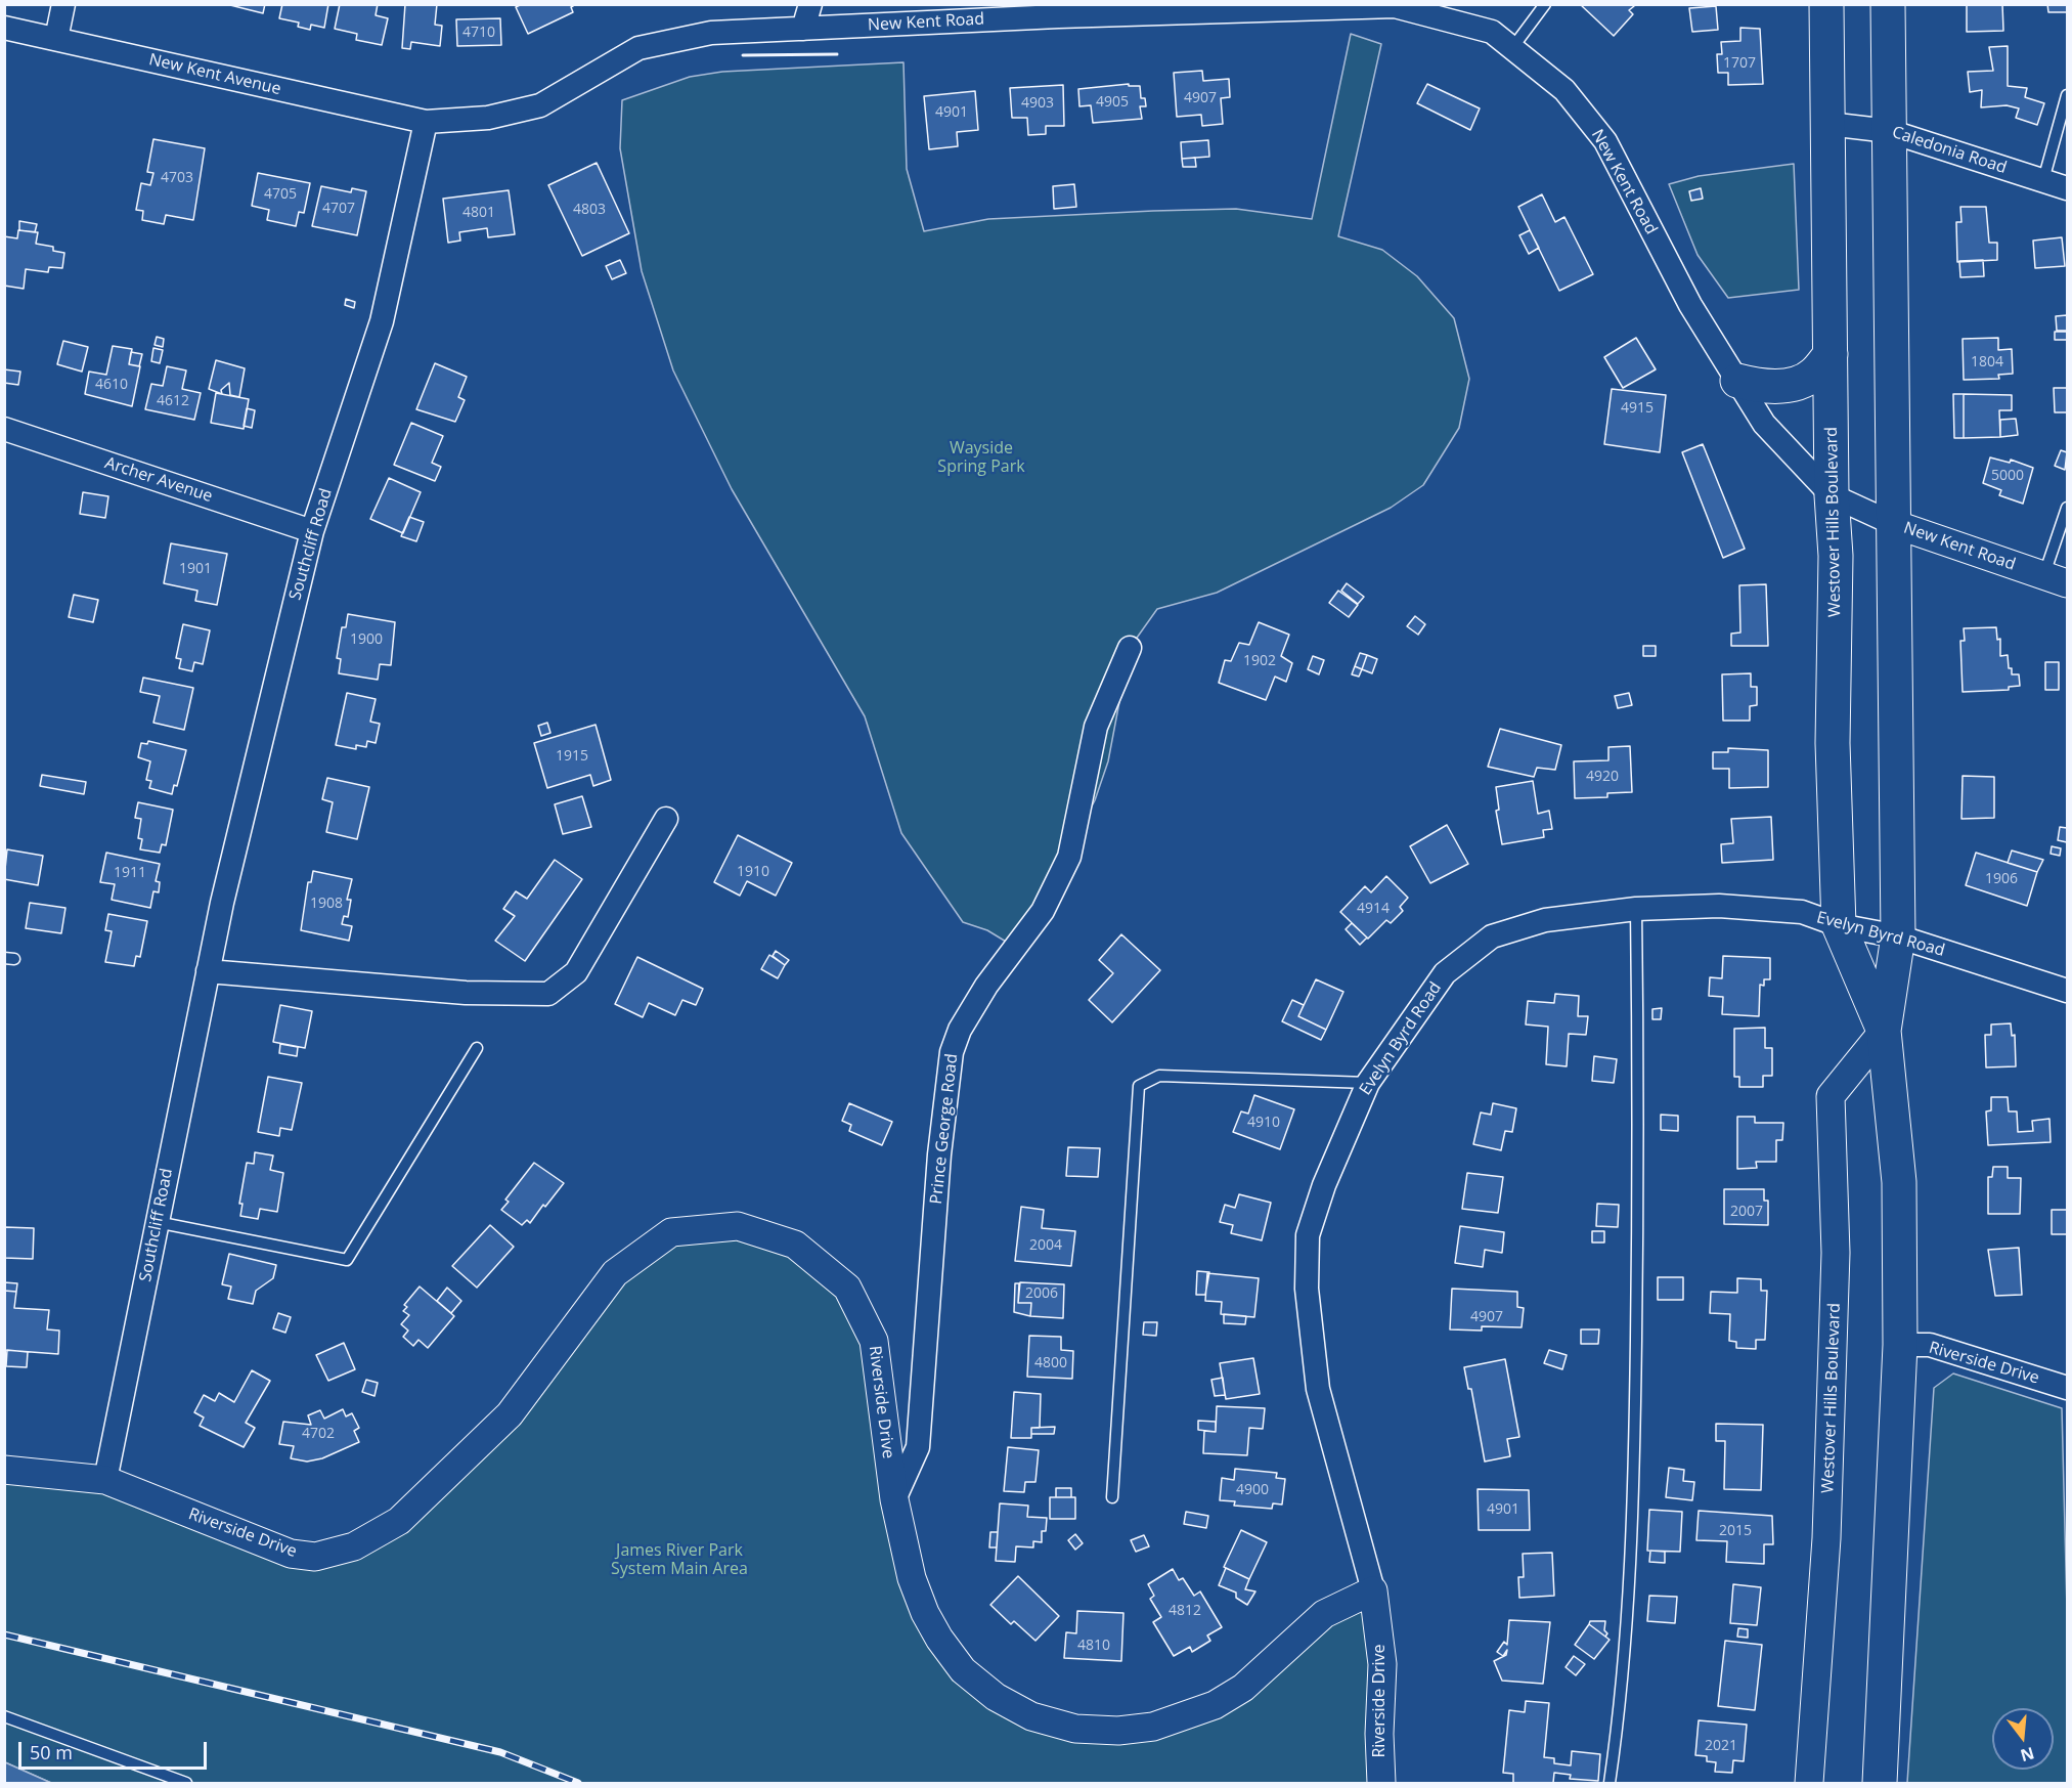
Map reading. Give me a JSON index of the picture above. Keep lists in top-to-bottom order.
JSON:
{
  "streets": {
    "main road": ["Westover Hills Boulevard"],
    "street": [
      "New Kent Road",
      "New Kent Avenue",
      "Caledonia Road",
      "Archer Avenue",
      "Southcliff Road",
      "Evelyn Byrd Road",
      "Prince George Road",
      "Riverside Drive"
    ]
  },
  "crossings": [
    ["New Kent Road", "New Kent Avenue"],
    ["New Kent Road", "Westover Hills Boulevard"],
    ["New Kent Road", "Southcliff Road"],
    ["New Kent Avenue", "Southcliff Road"],
    ["Caledonia Road", "Westover Hills Boulevard"],
    ["Archer Avenue", "Southcliff Road"],
    ["Westover Hills Boulevard", "Evelyn Byrd Road"],
    ["Westover Hills Boulevard", "Riverside Drive"],
    ["Southcliff Road", "Riverside Drive"],
    ["Evelyn Byrd Road", "Riverside Drive"],
    ["Prince George Road", "Riverside Drive"]
  ],
  "parks": ["Wayside Spring Park", "James River Park System Main Area"],
  "house_numbers": [
    "4710",
    "1707",
    "4907",
    "4905",
    "4903",
    "4901",
    "4703",
    "4705",
    "4707",
    "4803",
    "4801",
    "1804",
    "4610",
    "4612",
    "4915",
    "5000",
    "1901",
    "1900",
    "1902",
    "1915",
    "4920",
    "1910",
    "1911",
    "1906",
    "1908",
    "4914",
    "4910",
    "2007",
    "2004",
    "2006",
    "4907",
    "4800",
    "4702",
    "4900",
    "4901",
    "2015",
    "4812",
    "4810",
    "2021"
  ],
  "scale_bar": "50 m",
  "north": "bottom"
}
